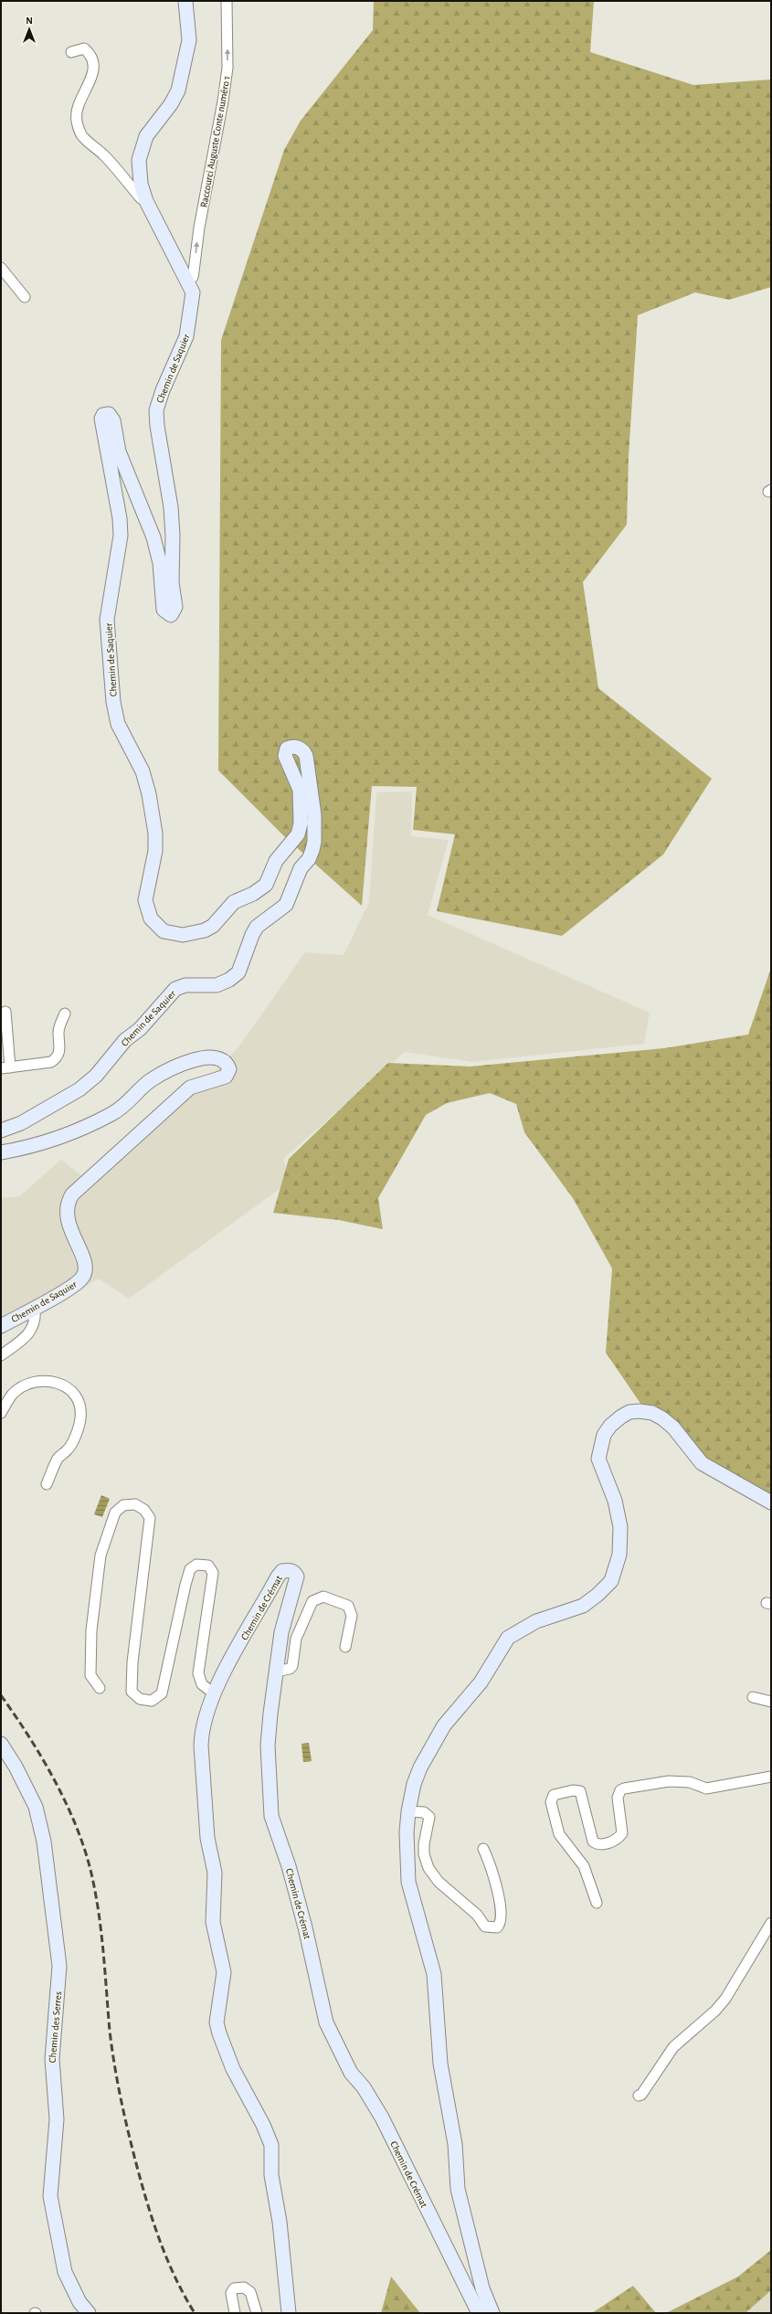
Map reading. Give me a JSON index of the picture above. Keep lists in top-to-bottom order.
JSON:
{
  "streets": {
    "street": [
      "Raccourci Auguste Conte numéro 1",
      "Chemin de Saquier",
      "Chemin de Crémat",
      "Chemin des Serres"
    ]
  },
  "crossings": [
    ["Raccourci Auguste Conte numéro 1", "Chemin de Saquier"]
  ],
  "one_way": ["Raccourci Auguste Conte numéro 1"],
  "north": "top"
}
